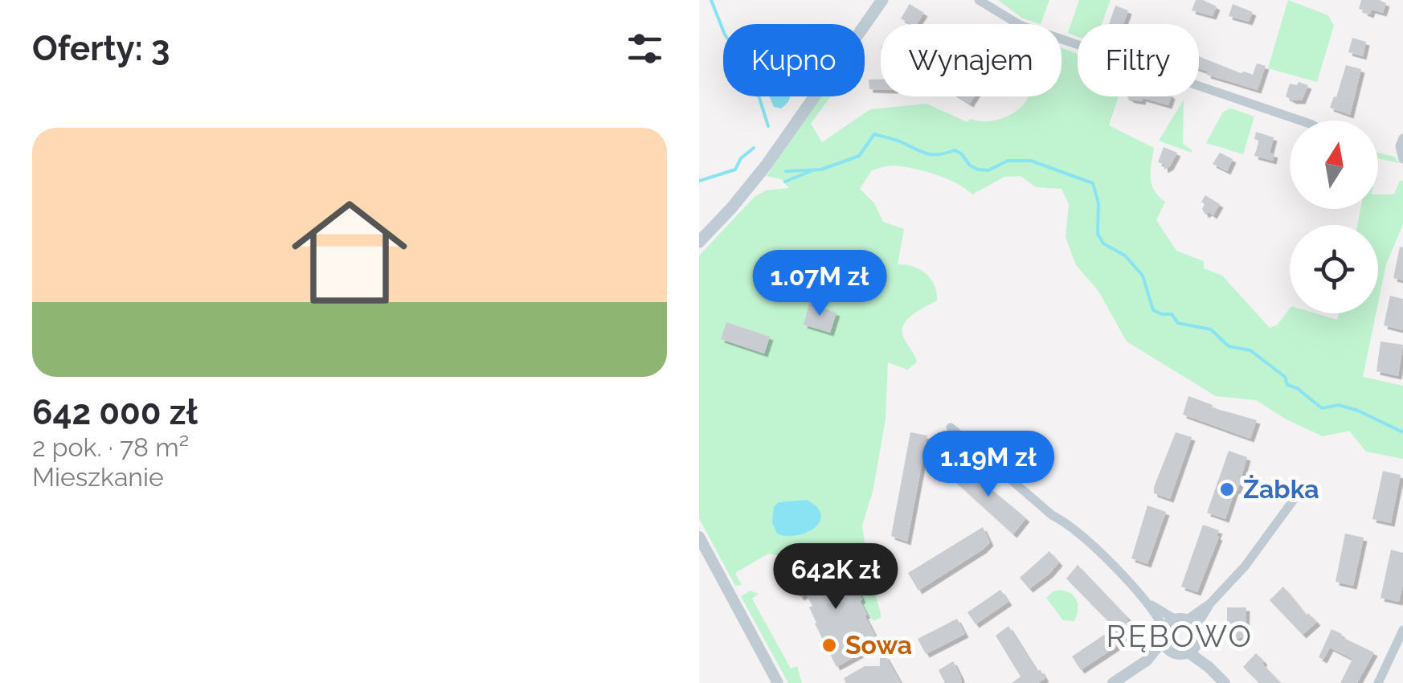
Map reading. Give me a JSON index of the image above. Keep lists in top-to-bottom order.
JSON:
{
  "districts": ["RĘBOWO"],
  "places": ["Żabka", "Sowa"],
  "north": "top",
  "page": {
    "heading": "Oferty: 3",
    "chip": ["Kupno", "Wynajem", "Filtry"],
    "list": [
      {
        "name": "642 000 zł",
        "note": "2 pok. · 78 m² · Mieszkanie"
      }
    ],
    "price": ["1.07M zł", "1.19M zł", "642K zł"]
  }
}
